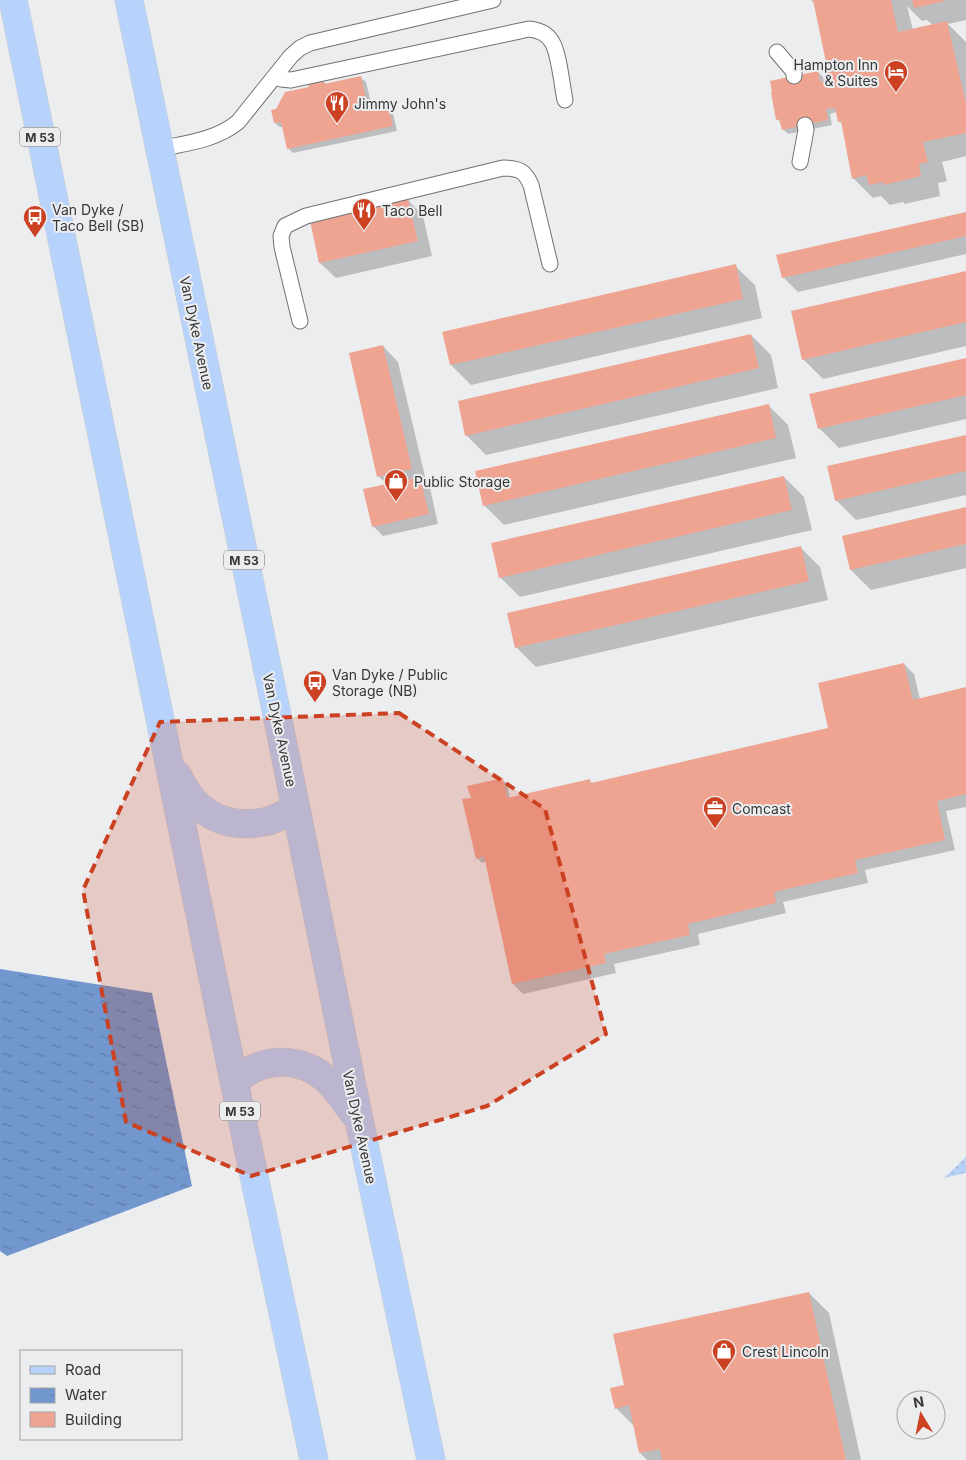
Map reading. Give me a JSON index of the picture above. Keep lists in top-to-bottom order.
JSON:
{
  "streets": {
    "main road": ["M 53", "Van Dyke Avenue"]
  },
  "places": {
    "hotel": ["Hampton Inn & Suites"],
    "restaurant": ["Jimmy John's", "Taco Bell"],
    "bus stop": ["Van Dyke / Taco Bell (SB)", "Van Dyke / Public Storage (NB)"],
    "shop": ["Public Storage", "Crest Lincoln"],
    "office": ["Comcast"]
  },
  "legend": ["Road", "Water", "Building"],
  "north": "top"
}
